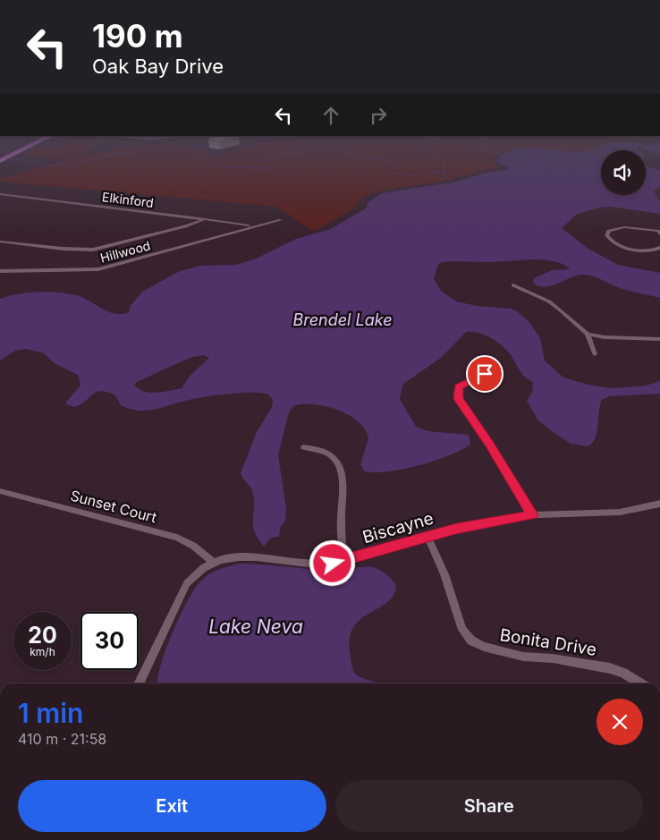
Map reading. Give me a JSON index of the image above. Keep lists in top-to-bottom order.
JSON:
{
  "streets": {
    "street": [
      "Elkinford",
      "Hillwood",
      "Sunset Court",
      "Biscayne",
      "Bonita Drive"
    ]
  },
  "crossings": [
    ["Elkinford", "Hillwood"],
    ["Sunset Court", "Biscayne"],
    ["Biscayne", "Bonita Drive"]
  ],
  "water": ["Brendel Lake", "Lake Neva"],
  "page": {
    "turn": ["190 m", "Oak Bay Drive"],
    "speed": "20 km/h",
    "limit": "30",
    "heading": ["1 min", "410 m · 21:58"],
    "buttons": ["Exit", "Share"]
  }
}
